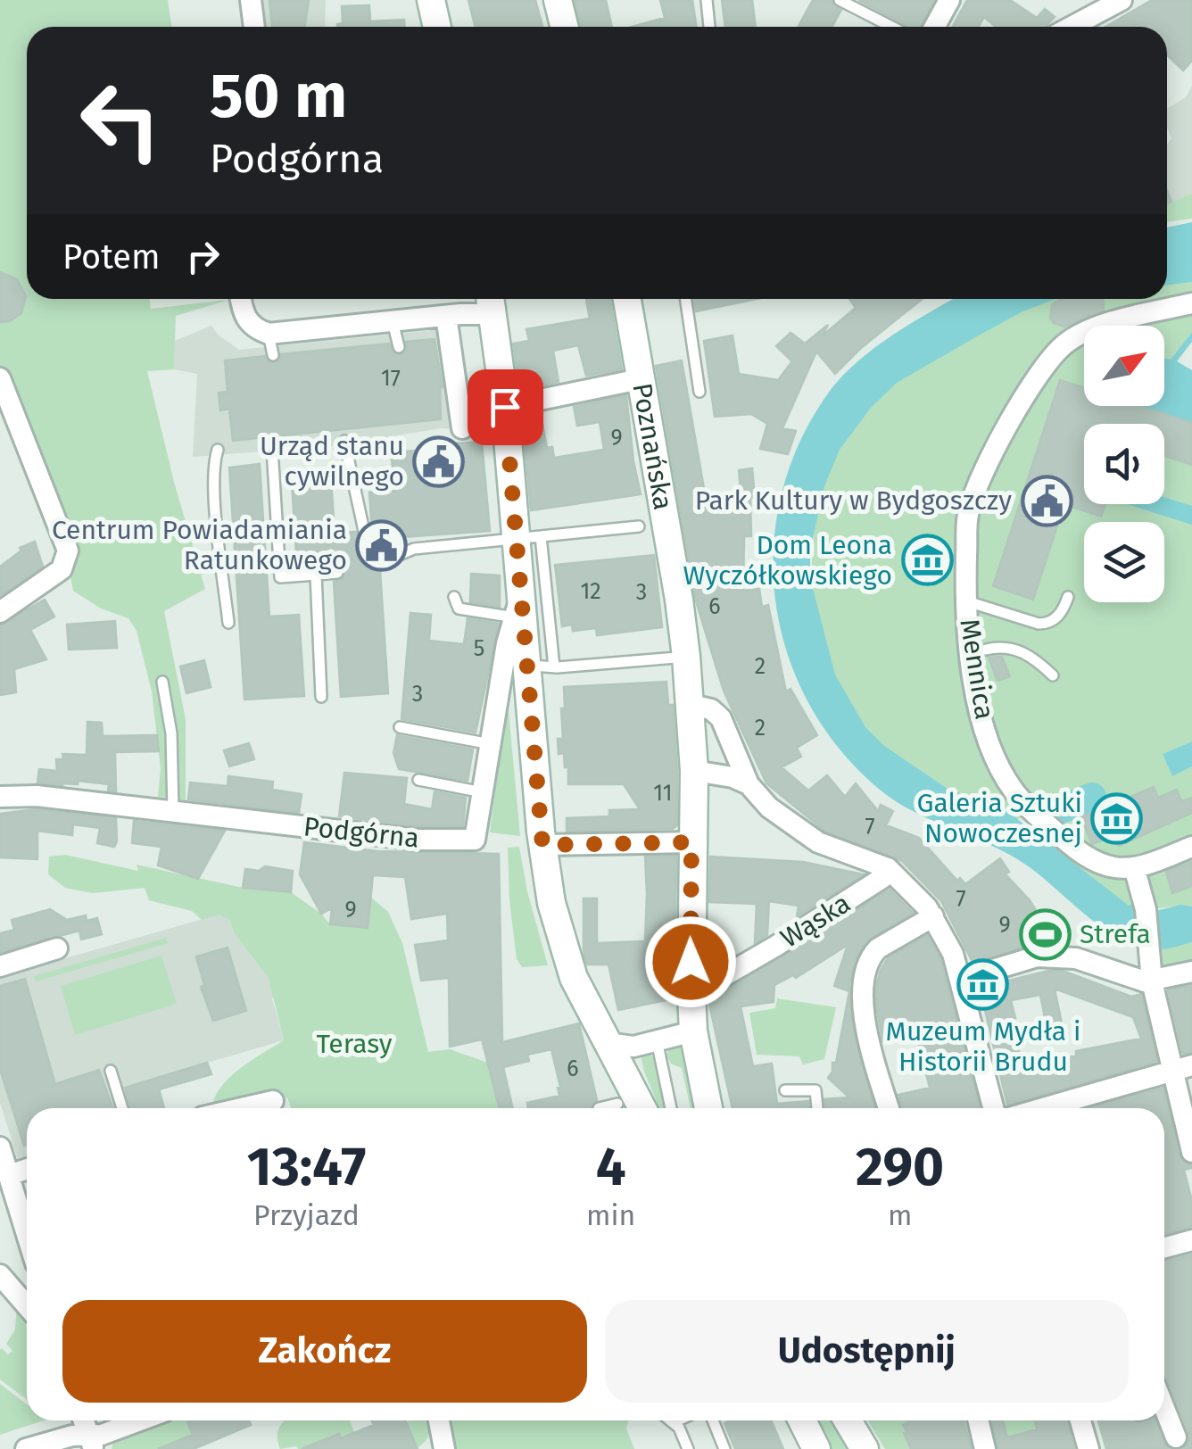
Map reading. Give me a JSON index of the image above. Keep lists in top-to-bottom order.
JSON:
{
  "streets": {
    "main road": ["Poznańska"],
    "street": ["Mennica", "Podgórna", "Wąska"]
  },
  "crossings": [
    ["Poznańska", "Wąska"]
  ],
  "parks": ["Terasy"],
  "places": {
    "public building": ["Urząd stanu cywilnego", "Park Kultury w Bydgoszczy", "Centrum Powiadamiania Ratunkowego"],
    "museum": ["Dom Leona Wyczółkowskiego", "Galeria Sztuki Nowoczesnej", "Muzeum Mydła i Historii Brudu"],
    "sports": ["Strefa"]
  },
  "house_numbers": [
    "17",
    "9",
    "12",
    "3",
    "6",
    "5",
    "2",
    "3",
    "2",
    "11",
    "7",
    "7",
    "9",
    "9",
    "6"
  ],
  "north": "top right",
  "page": {
    "turn": ["50 m", "Podgórna"],
    "then": "Potem",
    "eta": [
      "13:47",
      "Przyjazd",
      "4",
      "min",
      "290",
      "m"
    ],
    "buttons": ["Zakończ", "Udostępnij"]
  }
}
